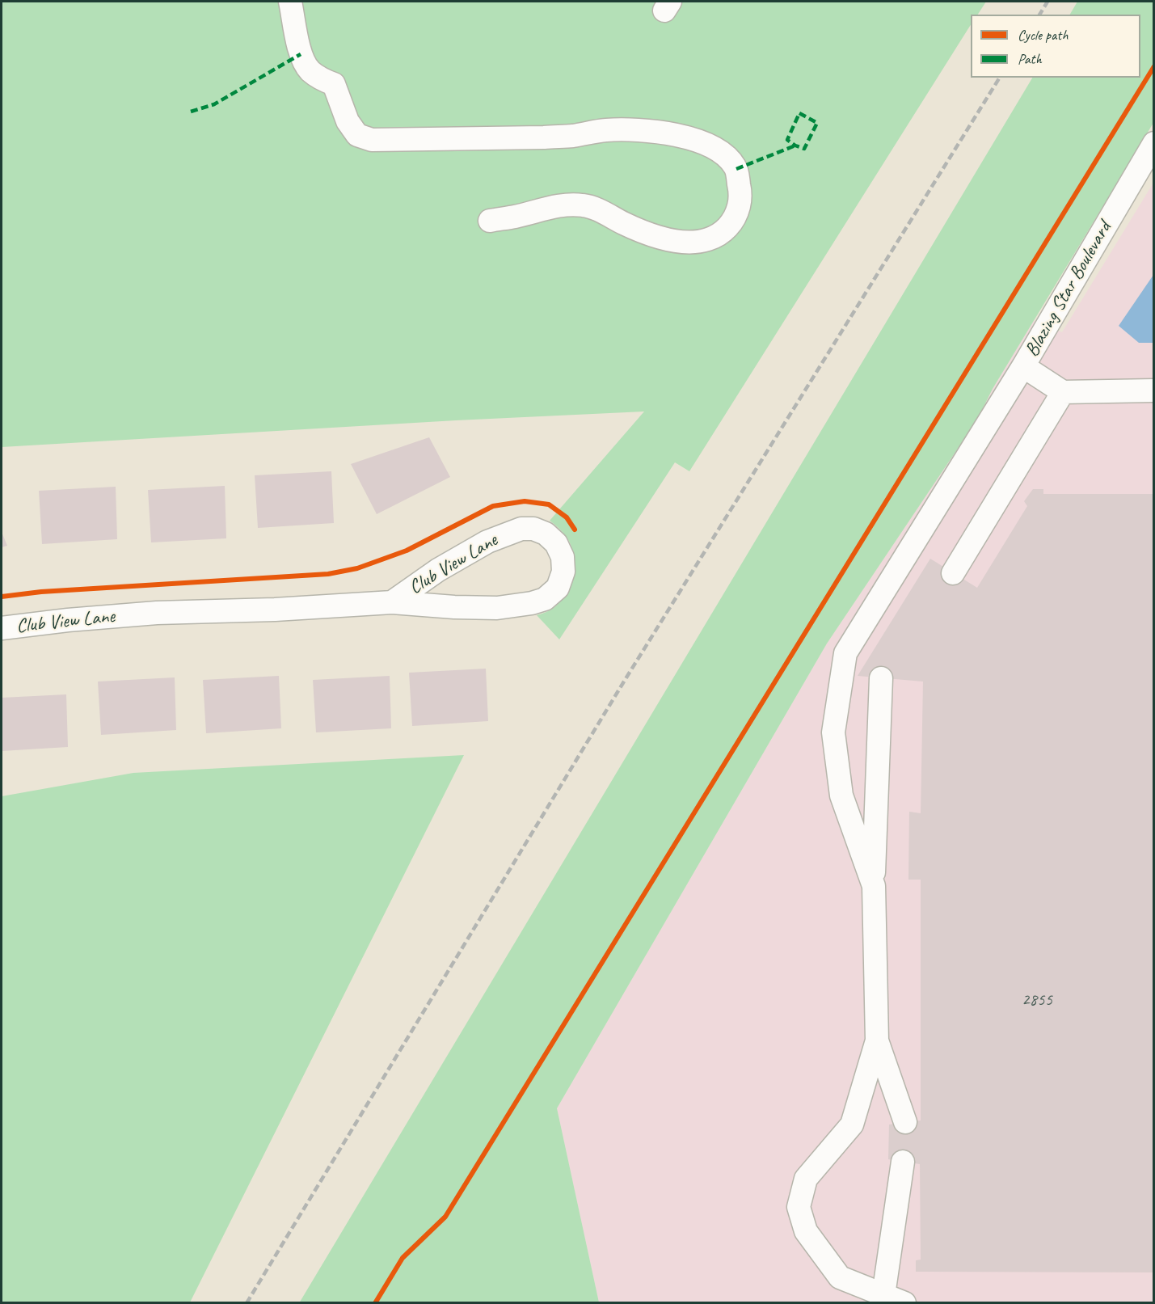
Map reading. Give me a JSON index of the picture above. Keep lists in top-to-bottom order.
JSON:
{
  "streets": {
    "street": ["Blazing Star Boulevard", "Club View Lane"]
  },
  "house_numbers": ["2855"],
  "legend": ["Cycle path", "Path"]
}
